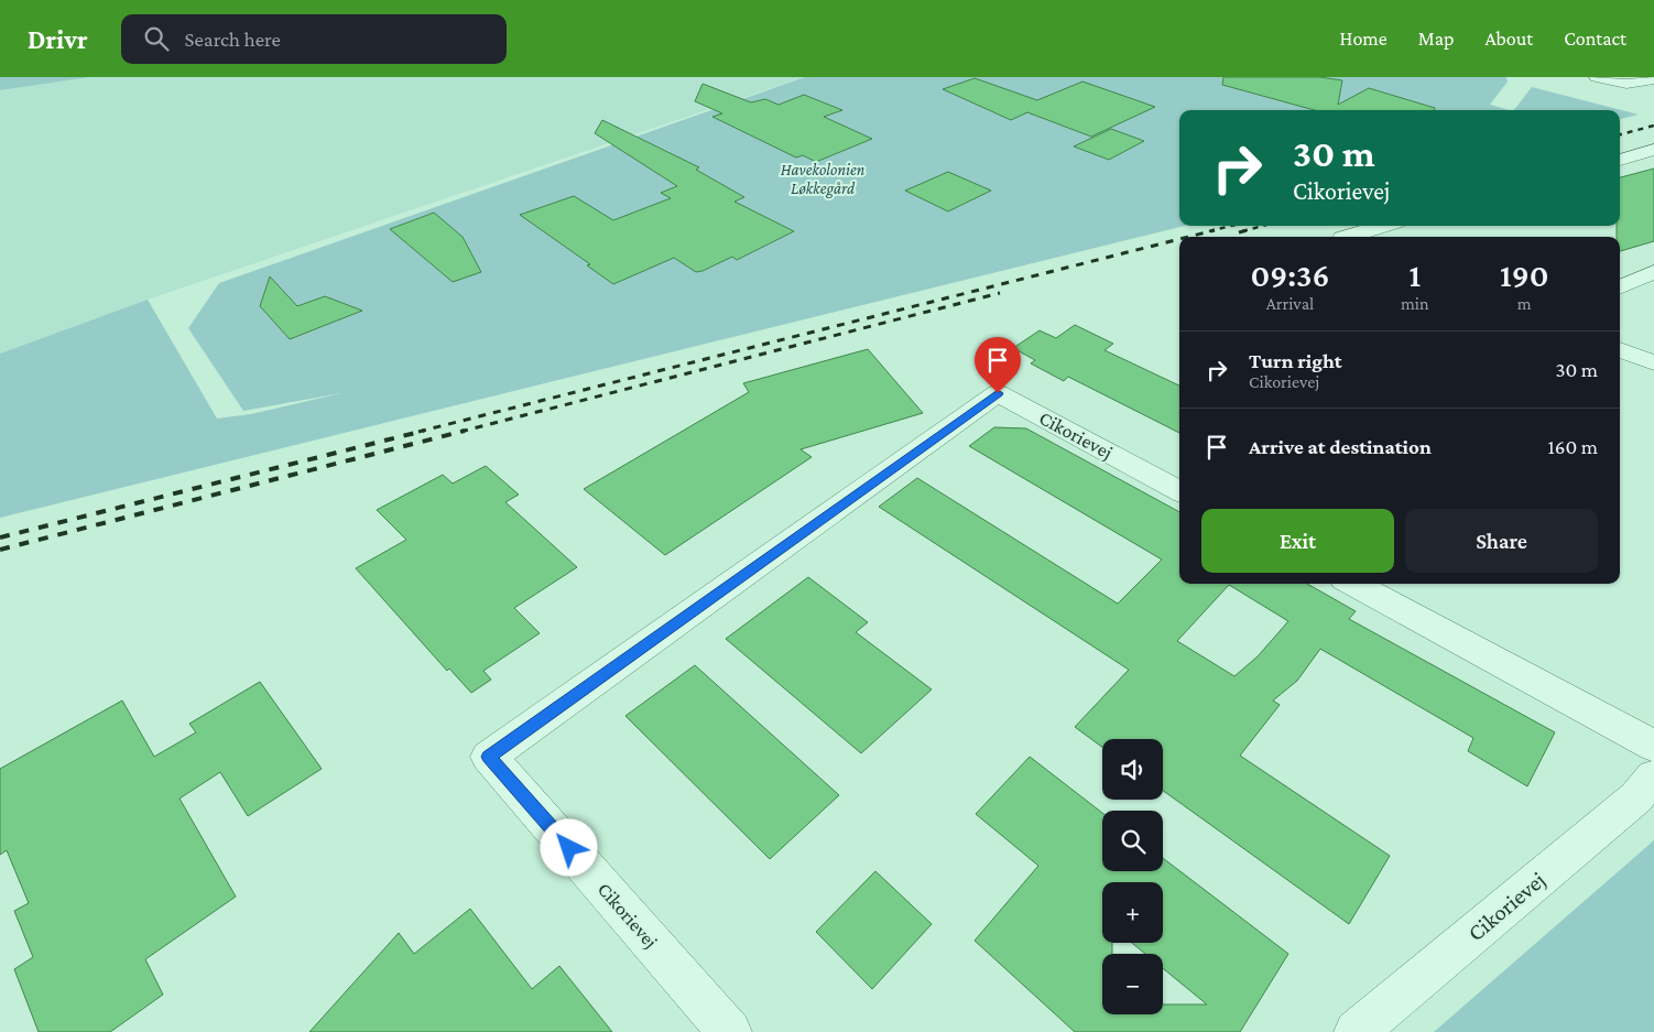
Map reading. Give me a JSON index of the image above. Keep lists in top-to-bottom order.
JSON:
{
  "streets": {
    "street": ["Cikorievej"]
  },
  "parks": ["Havekolonien Løkkegård"],
  "page": {
    "header": "Drivr",
    "search": "Search here",
    "nav": [
      "Home",
      "Map",
      "About",
      "Contact"
    ],
    "turn": ["30 m", "Cikorievej"],
    "eta": [
      "09:36",
      "Arrival",
      "1",
      "min",
      "190",
      "m"
    ],
    "list": [
      {
        "name": "Turn right",
        "note": "Cikorievej",
        "value": "30 m"
      },
      {
        "name": "Arrive at destination",
        "value": "160 m"
      }
    ],
    "buttons": ["Exit", "Share"],
    "map_buttons": ["+", "−"]
  }
}
